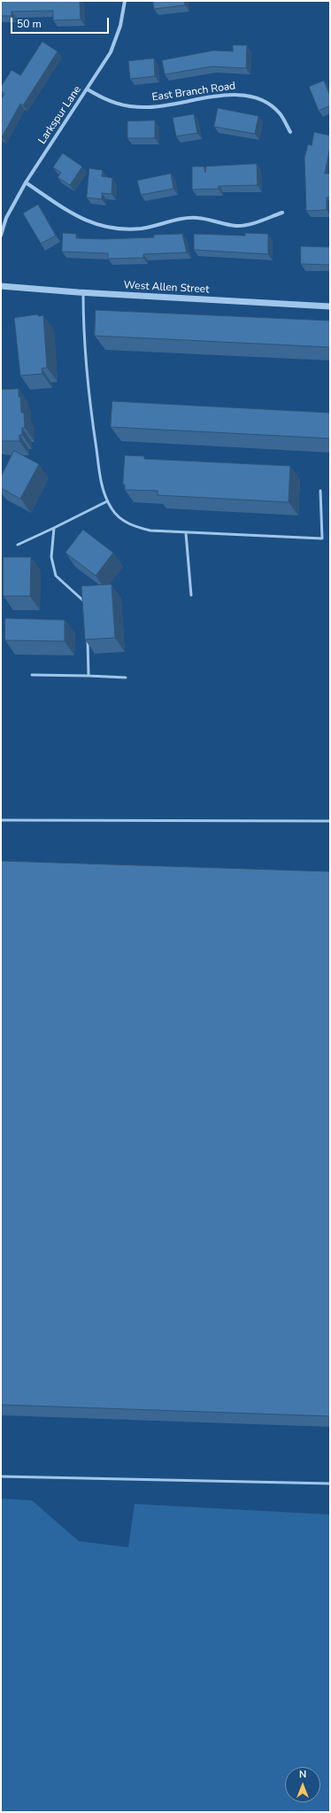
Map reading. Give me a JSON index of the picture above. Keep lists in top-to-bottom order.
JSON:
{
  "streets": {
    "street": ["East Branch Road", "Larkspur Lane", "West Allen Street"]
  },
  "crossings": [
    ["East Branch Road", "Larkspur Lane"]
  ],
  "scale_bar": "50 m",
  "north": "top"
}
